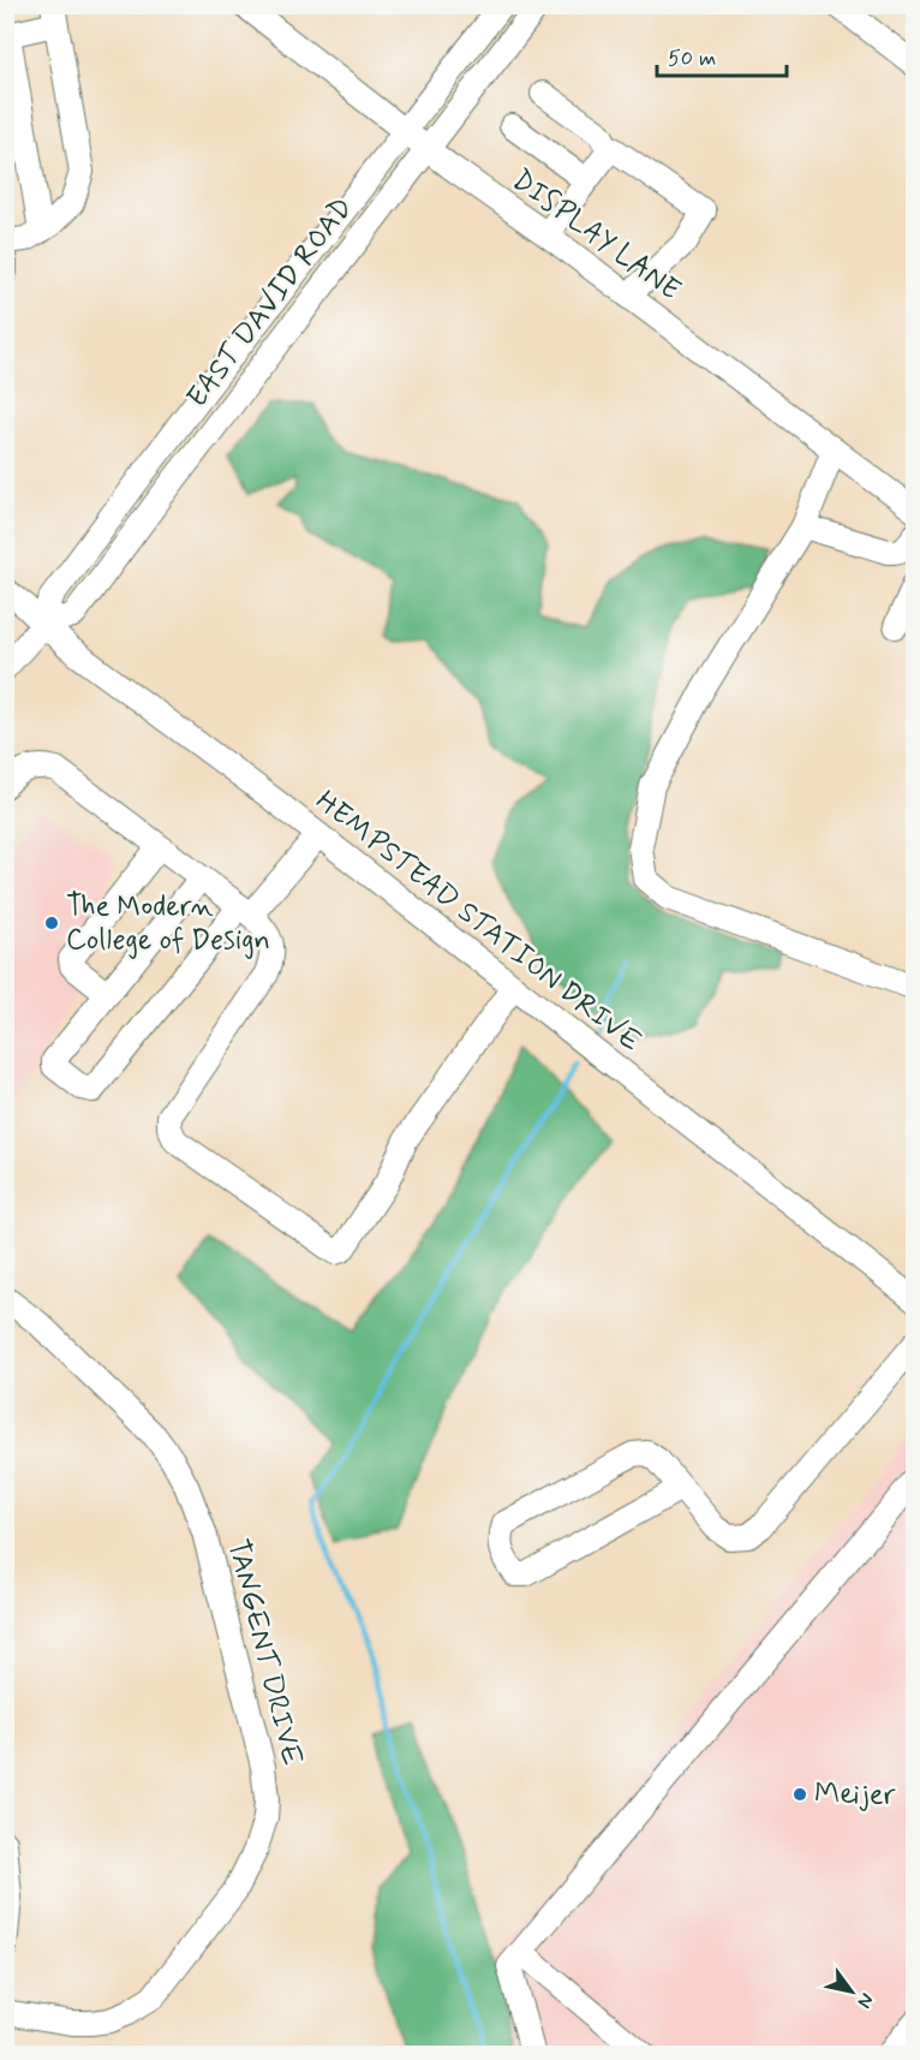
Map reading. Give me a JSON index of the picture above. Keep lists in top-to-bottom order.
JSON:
{
  "streets": {
    "street": [
      "DISPLAY LANE",
      "EAST DAVID ROAD",
      "HEMPSTEAD STATION DRIVE",
      "TANGENT DRIVE"
    ]
  },
  "crossings": [
    ["DISPLAY LANE", "EAST DAVID ROAD"],
    ["EAST DAVID ROAD", "HEMPSTEAD STATION DRIVE"]
  ],
  "places": ["The Modern College of Design", "Meijer"],
  "scale_bar": "50 m",
  "north": "bottom right"
}
